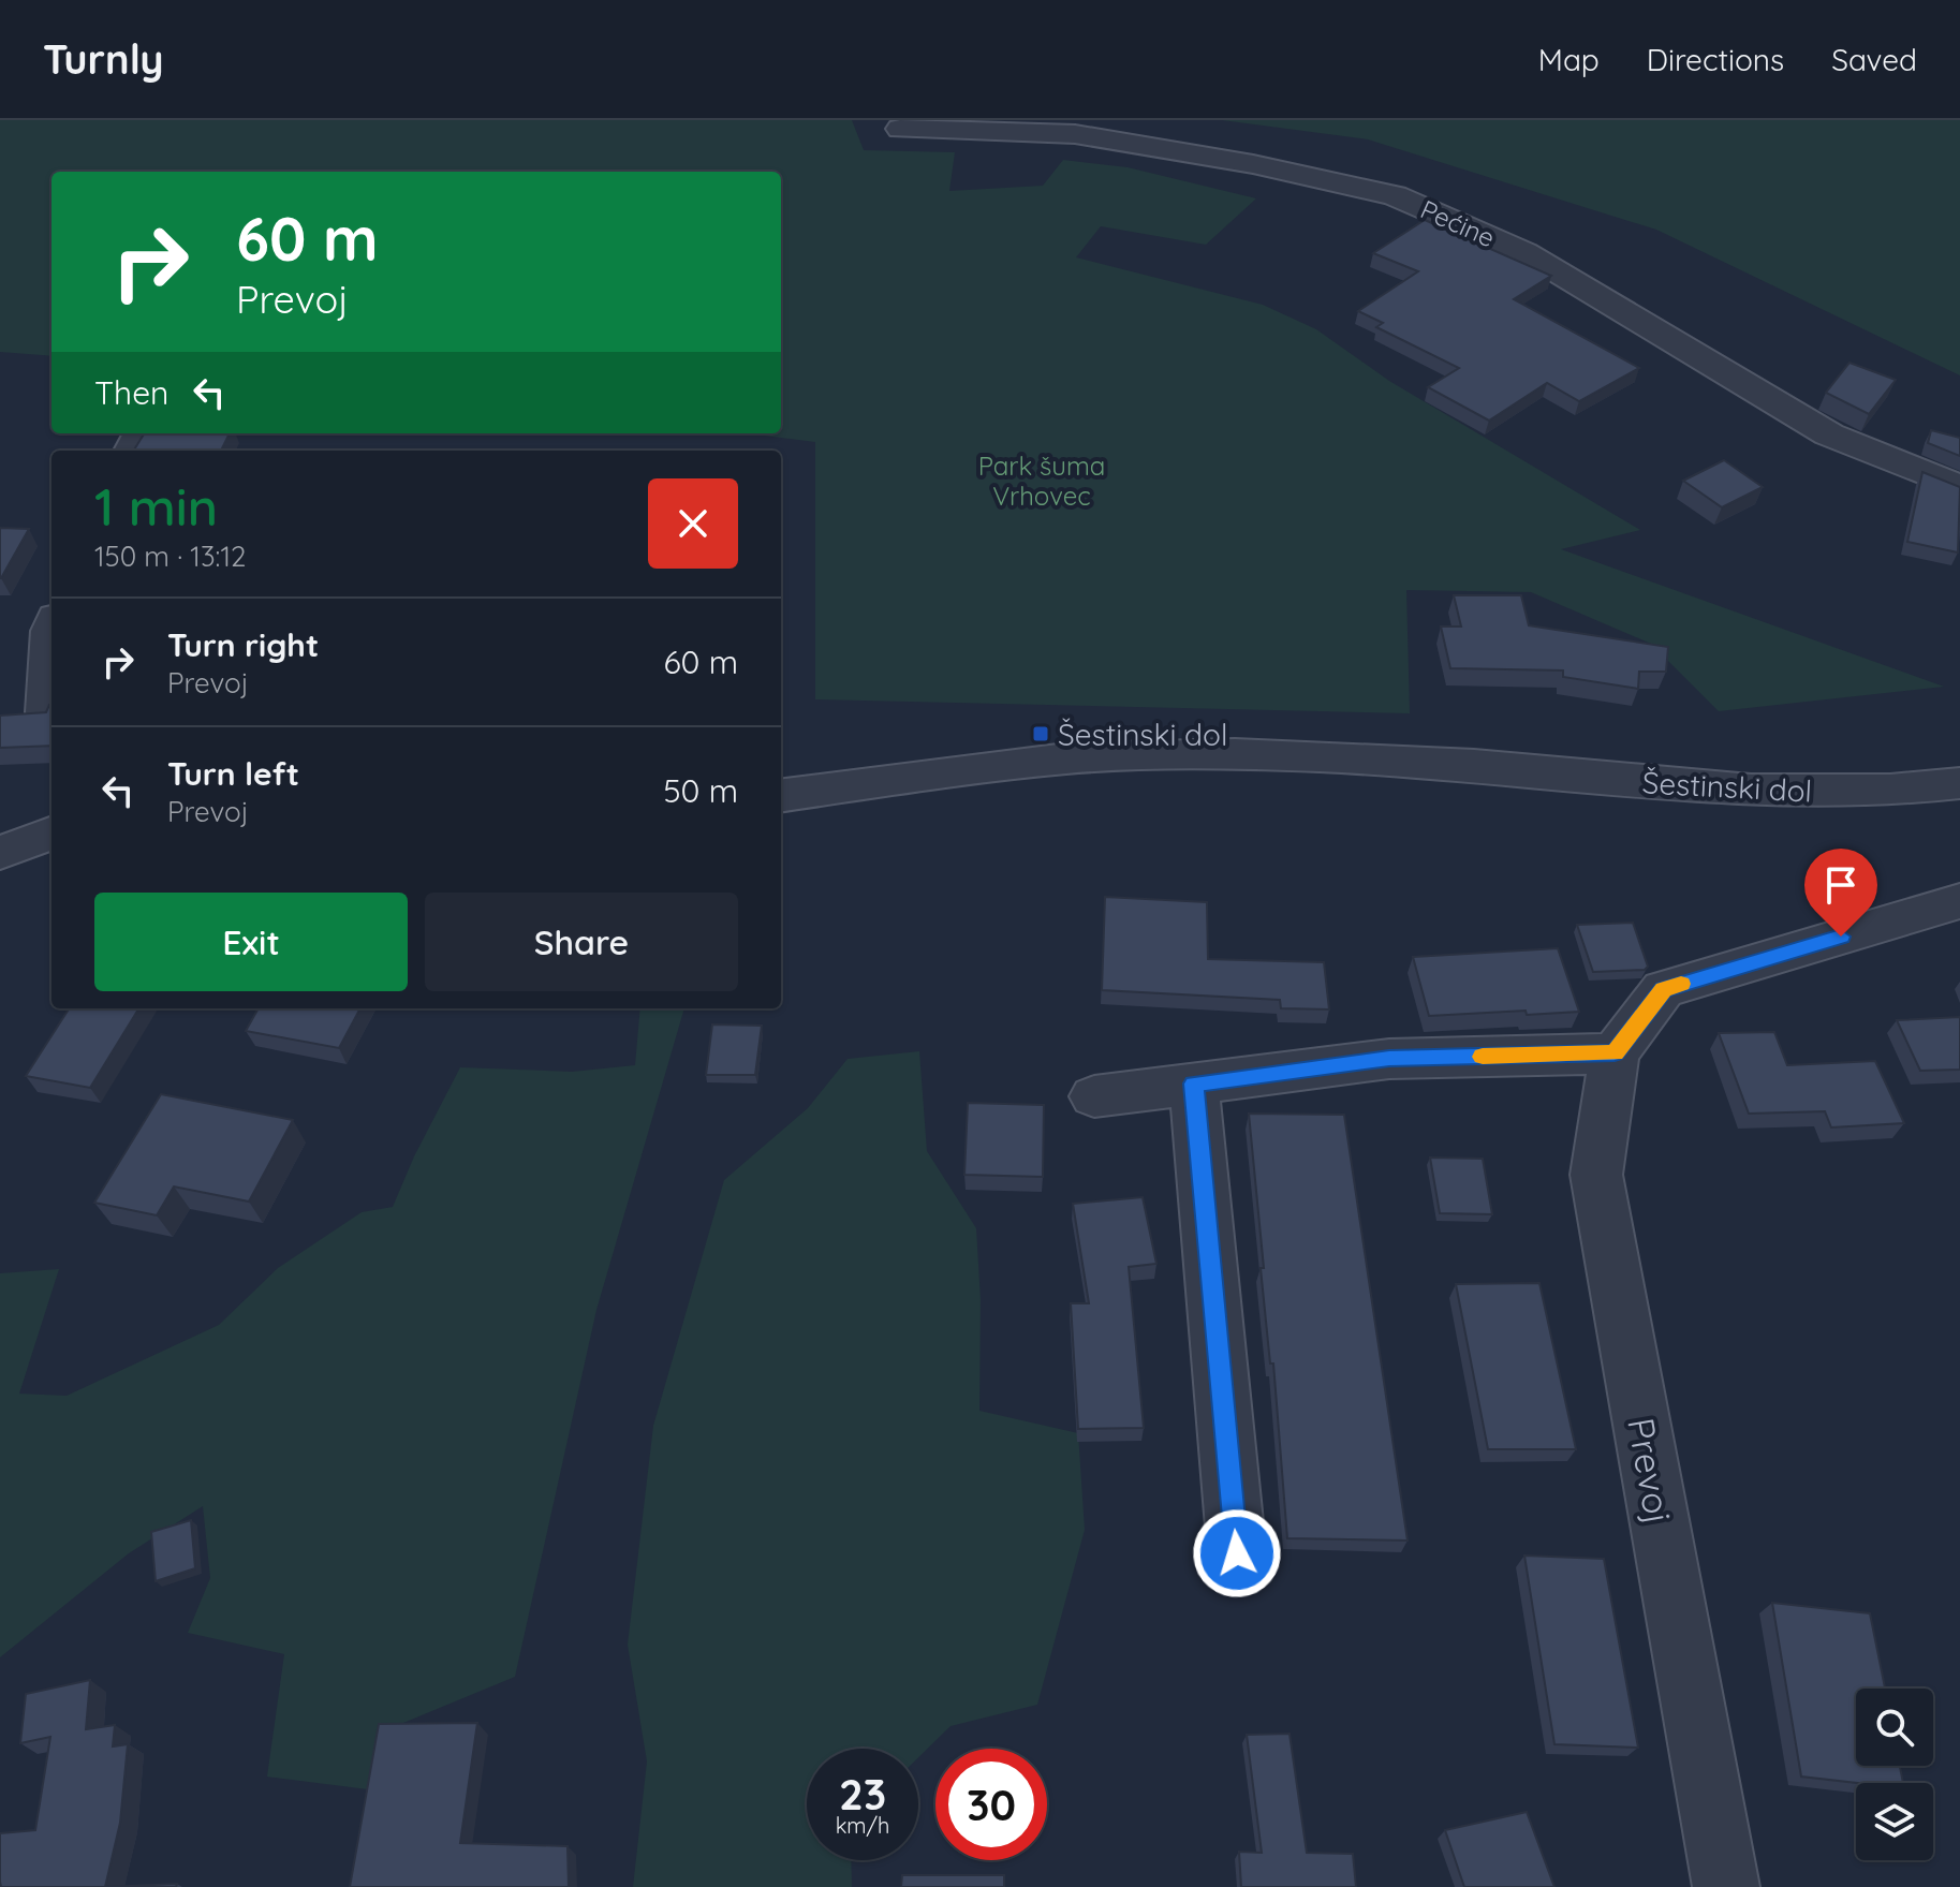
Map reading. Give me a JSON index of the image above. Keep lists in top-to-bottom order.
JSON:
{
  "streets": {
    "street": ["Pećine", "Šestinski dol", "Prevoj"]
  },
  "parks": ["Park šuma Vrhovec"],
  "places": {
    "transit": ["Šestinski dol"]
  },
  "page": {
    "header": "Turnly",
    "nav": ["Map", "Directions", "Saved"],
    "turn": ["60 m", "Prevoj"],
    "then": "Then",
    "heading": ["1 min", "150 m · 13:12"],
    "list": [
      {
        "name": "Turn right",
        "note": "Prevoj",
        "value": "60 m"
      },
      {
        "name": "Turn left",
        "note": "Prevoj",
        "value": "50 m"
      }
    ],
    "buttons": ["Exit", "Share"],
    "speed": "23 km/h",
    "limit": "30"
  }
}
